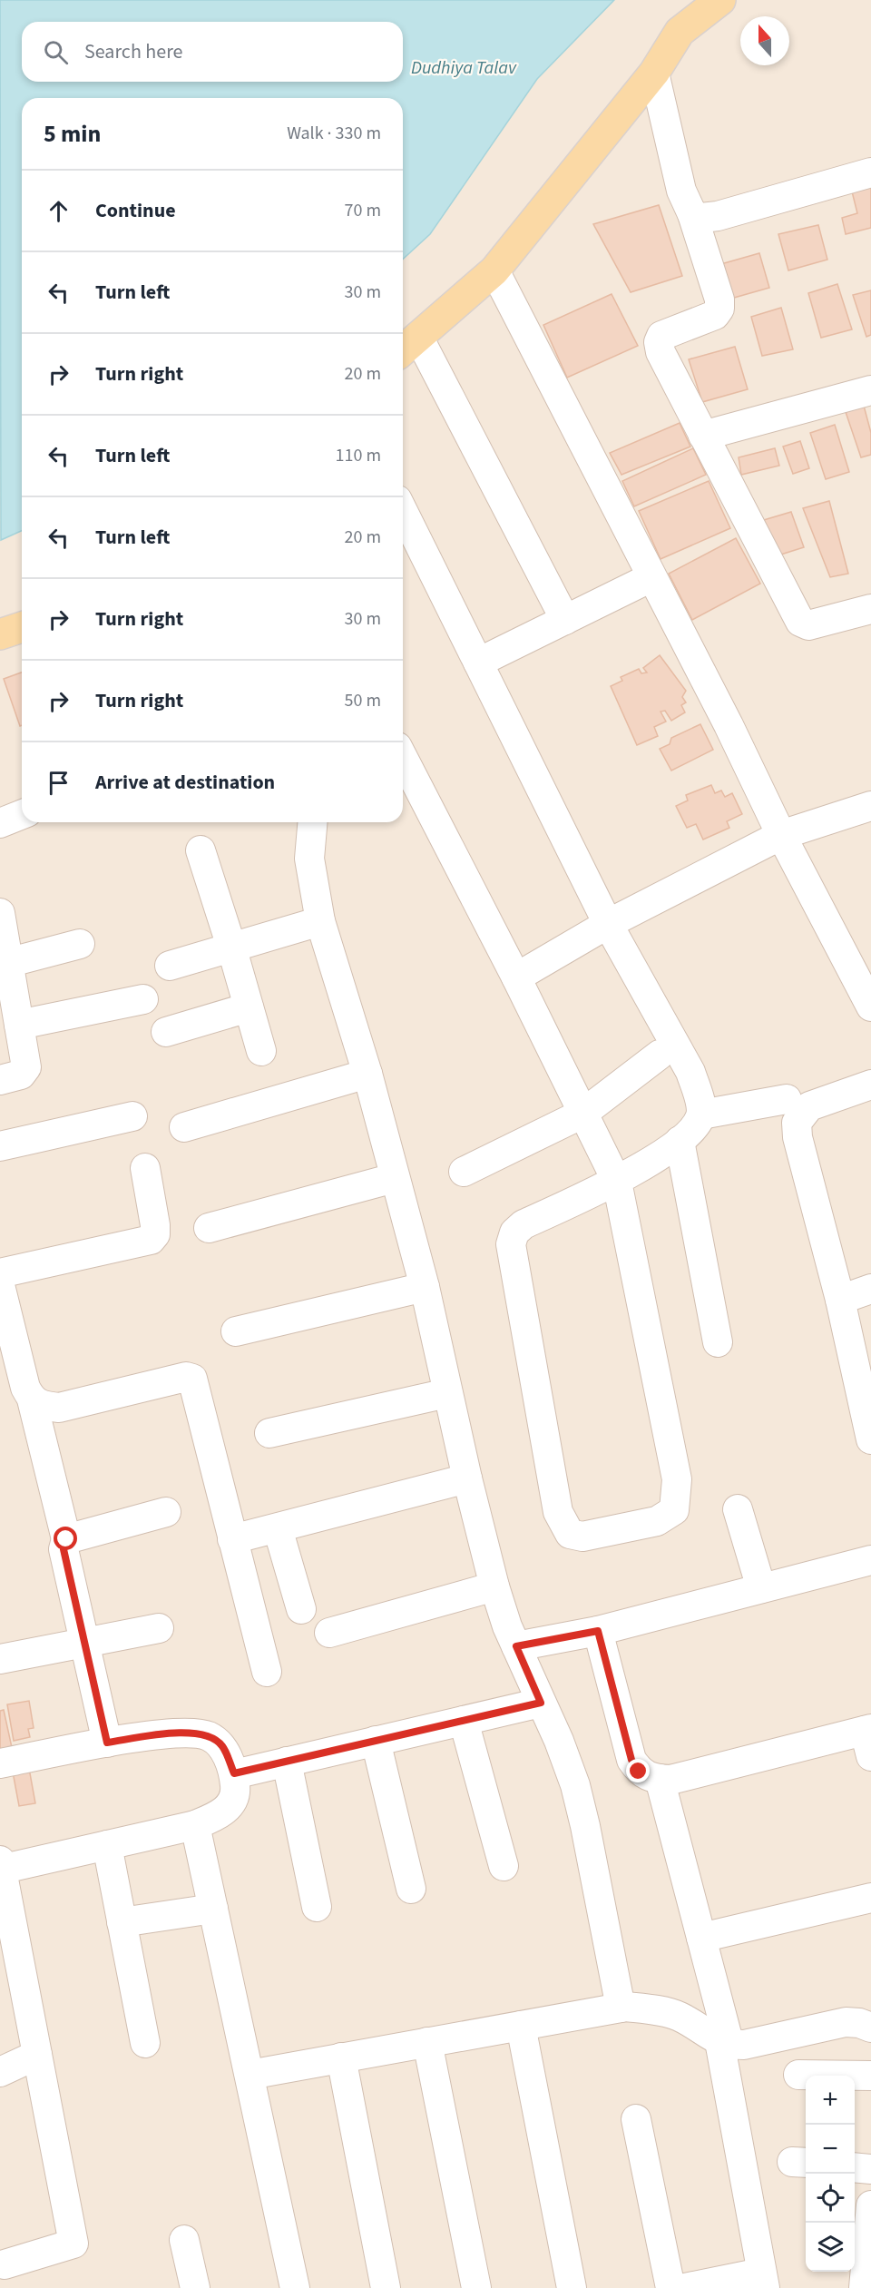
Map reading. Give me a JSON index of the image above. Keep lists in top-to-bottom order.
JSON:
{
  "water": ["Dudhiya Talav"],
  "north": "top",
  "page": {
    "search": "Search here",
    "heading": ["5 min", "Walk · 330 m"],
    "list": [
      ["Continue", "70 m"],
      ["Turn left", "30 m"],
      ["Turn right", "20 m"],
      ["Turn left", "110 m"],
      ["Turn left", "20 m"],
      ["Turn right", "30 m"],
      ["Turn right", "50 m"],
      "Arrive at destination"
    ],
    "map_buttons": ["+", "−"]
  }
}
